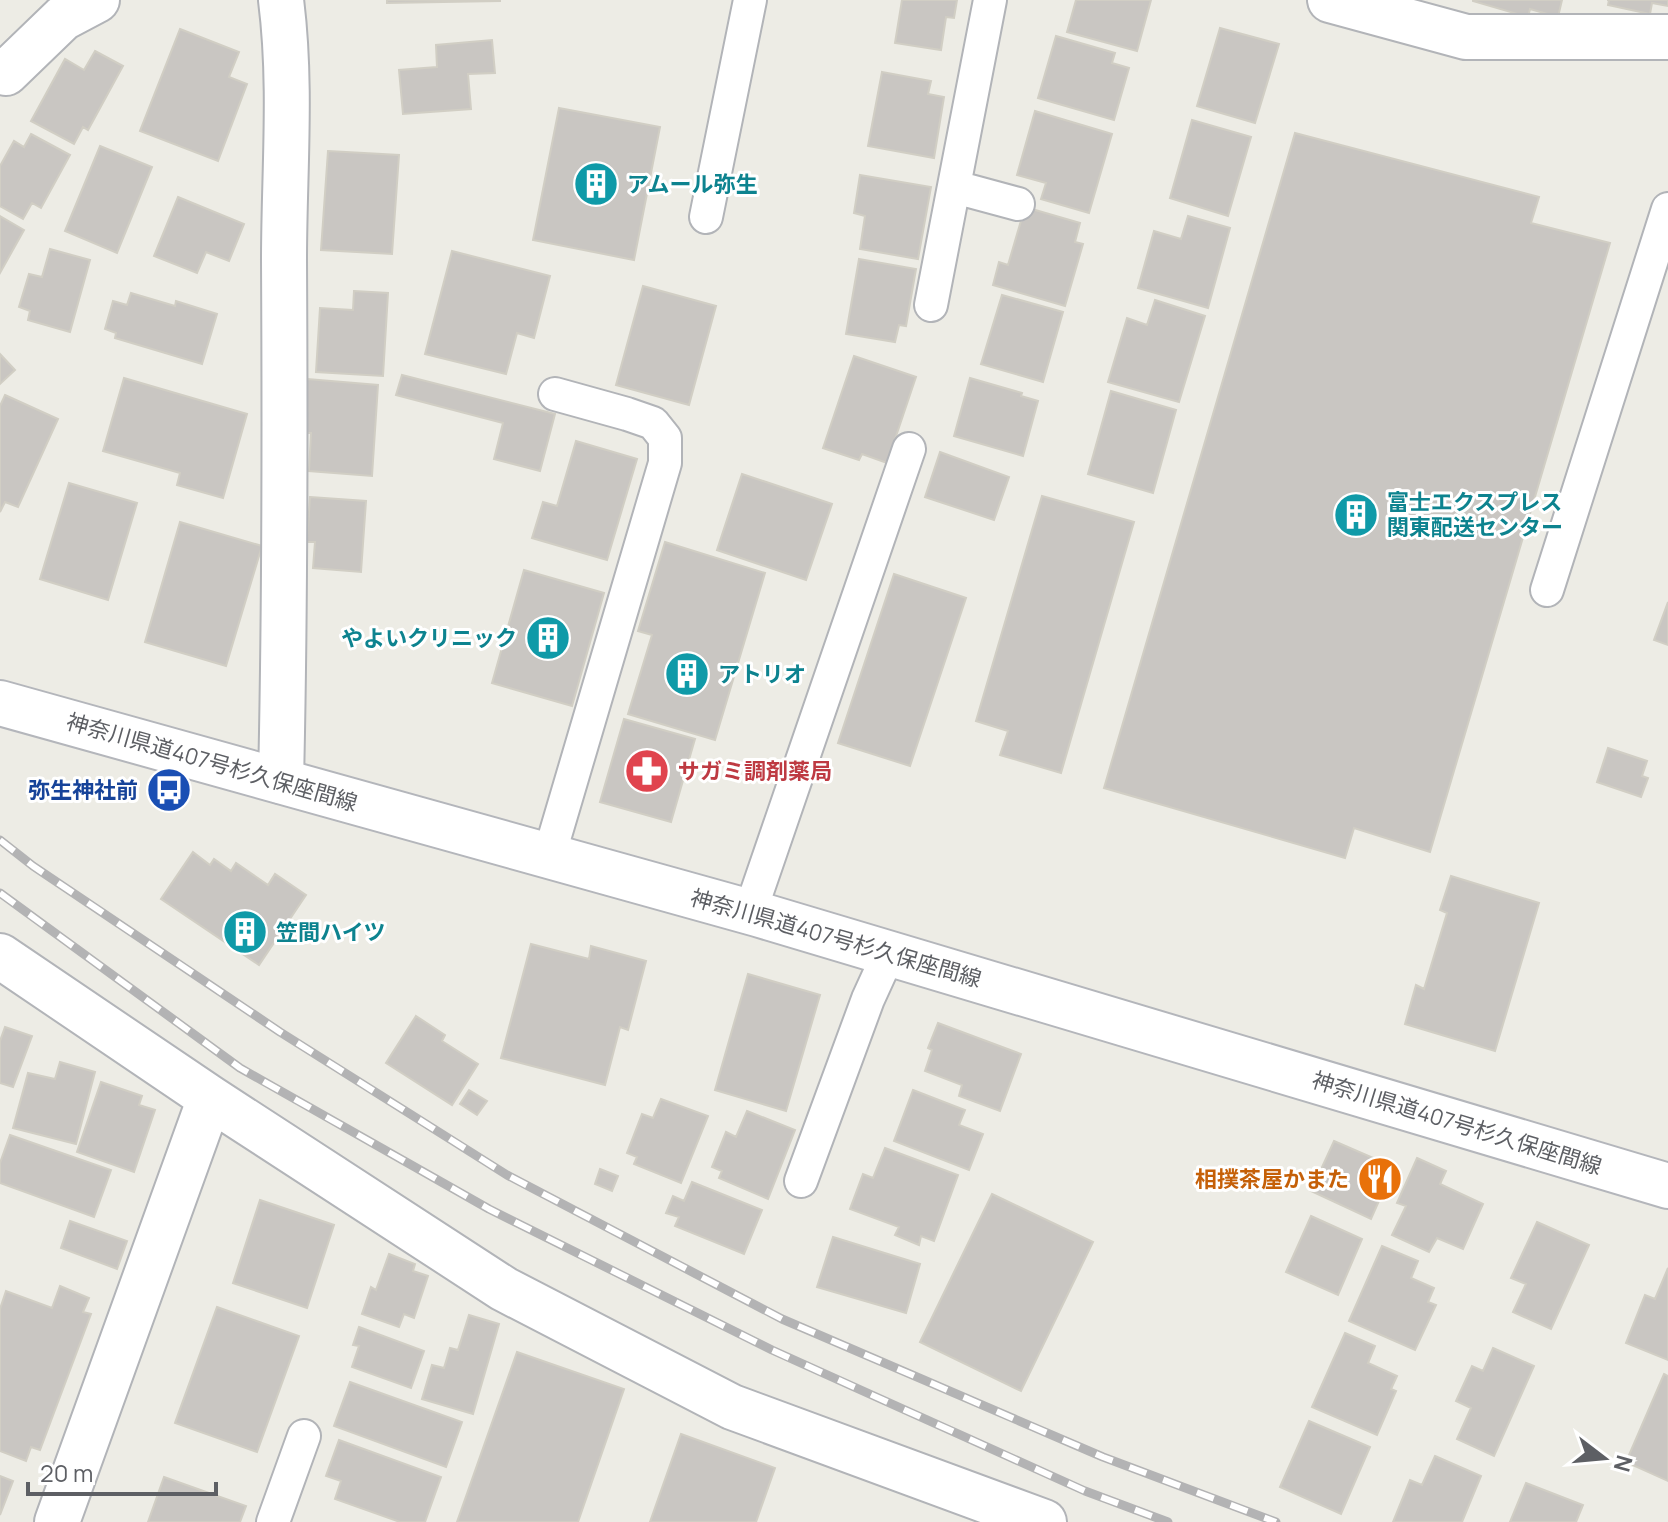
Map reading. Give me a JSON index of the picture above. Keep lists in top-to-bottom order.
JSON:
{
  "streets": {
    "street": ["神奈川県道407号杉久保座間線"]
  },
  "places": {
    "building": [
      "アムール弥生",
      "富士エクスプレス 関東配送センター",
      "やよいクリニック",
      "アトリオ",
      "笠間ハイツ"
    ],
    "pharmacy": ["サガミ調剤薬局"],
    "bus stop": ["弥生神社前"],
    "restaurant": ["相撲茶屋かまた"]
  },
  "scale_bar": "20 m",
  "north": "right"
}
